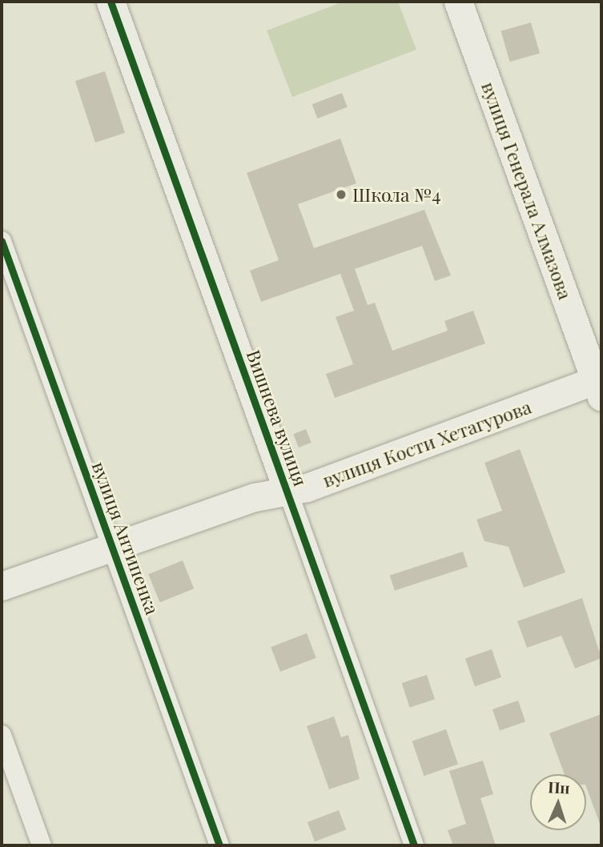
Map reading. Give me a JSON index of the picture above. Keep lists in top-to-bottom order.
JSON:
{
  "streets": {
    "street": [
      "вулиця Генерала Алмазова",
      "Вишнева вулиця",
      "вулиця Кости Хетагурова",
      "вулиця Антипенка"
    ]
  },
  "crossings": [
    ["вулиця Генерала Алмазова", "вулиця Кости Хетагурова"],
    ["Вишнева вулиця", "вулиця Кости Хетагурова"],
    ["вулиця Кости Хетагурова", "вулиця Антипенка"]
  ],
  "places": ["Школа №4"],
  "north": "top"
}
